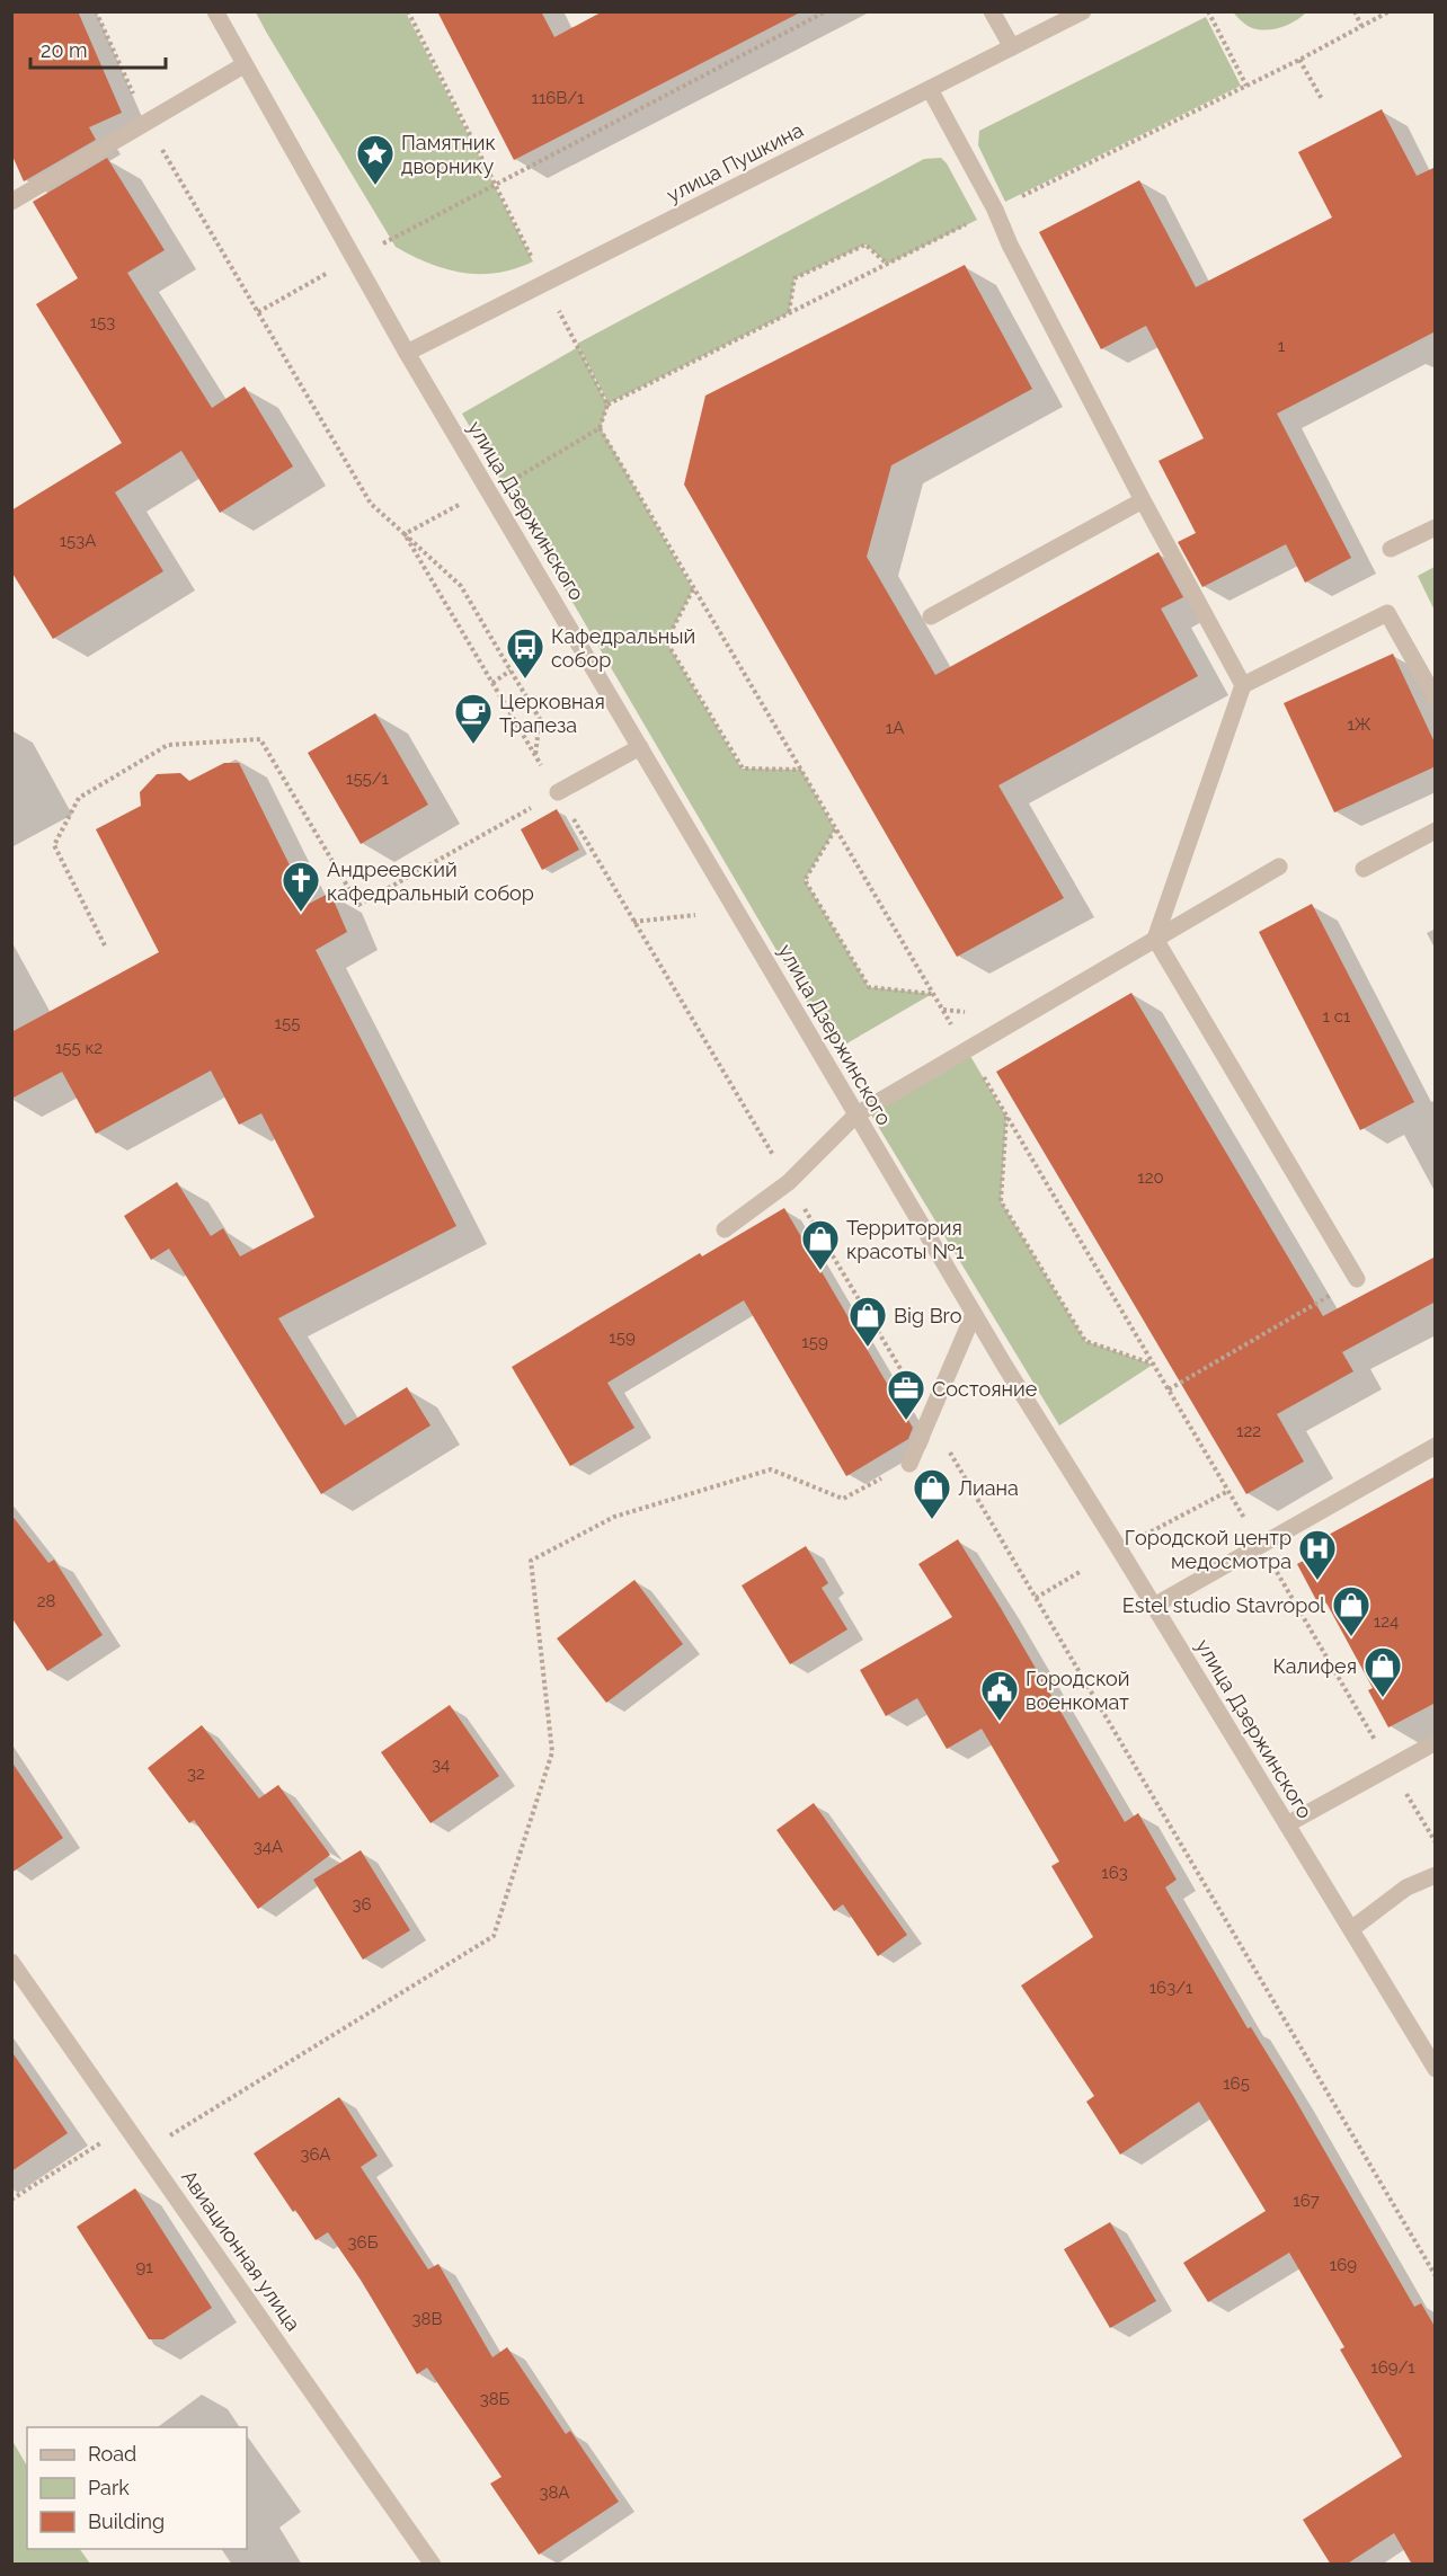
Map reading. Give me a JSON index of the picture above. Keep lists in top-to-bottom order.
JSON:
{
  "streets": {
    "street": ["улица Пушкина", "улица Дзержинского", "Авиационная улица"]
  },
  "crossings": [
    ["улица Пушкина", "улица Дзержинского"]
  ],
  "places": {
    "place": ["Памятник дворнику"],
    "bus stop": ["Кафедральный собор"],
    "cafe": ["Церковная Трапеза"],
    "church": ["Андреевский кафедральный собор"],
    "shop": [
      "Территория красоты №1",
      "Big Bro",
      "Лиана",
      "Estel studio Stavropol",
      "Калифея"
    ],
    "office": ["Состояние"],
    "hospital": ["Городской центр медосмотра"],
    "public building": ["Городской военкомат"]
  },
  "house_numbers": [
    "116В/1",
    "153",
    "1",
    "153А",
    "1Ж",
    "1А",
    "155/1",
    "1 с1",
    "155",
    "155 к2",
    "120",
    "159",
    "159",
    "122",
    "28",
    "124",
    "34",
    "32",
    "34А",
    "163",
    "36",
    "163/1",
    "165",
    "36А",
    "167",
    "36Б",
    "169",
    "91",
    "38В",
    "169/1",
    "38Б",
    "38А"
  ],
  "legend": ["Road", "Park", "Building"],
  "scale_bar": "20 m"
}
